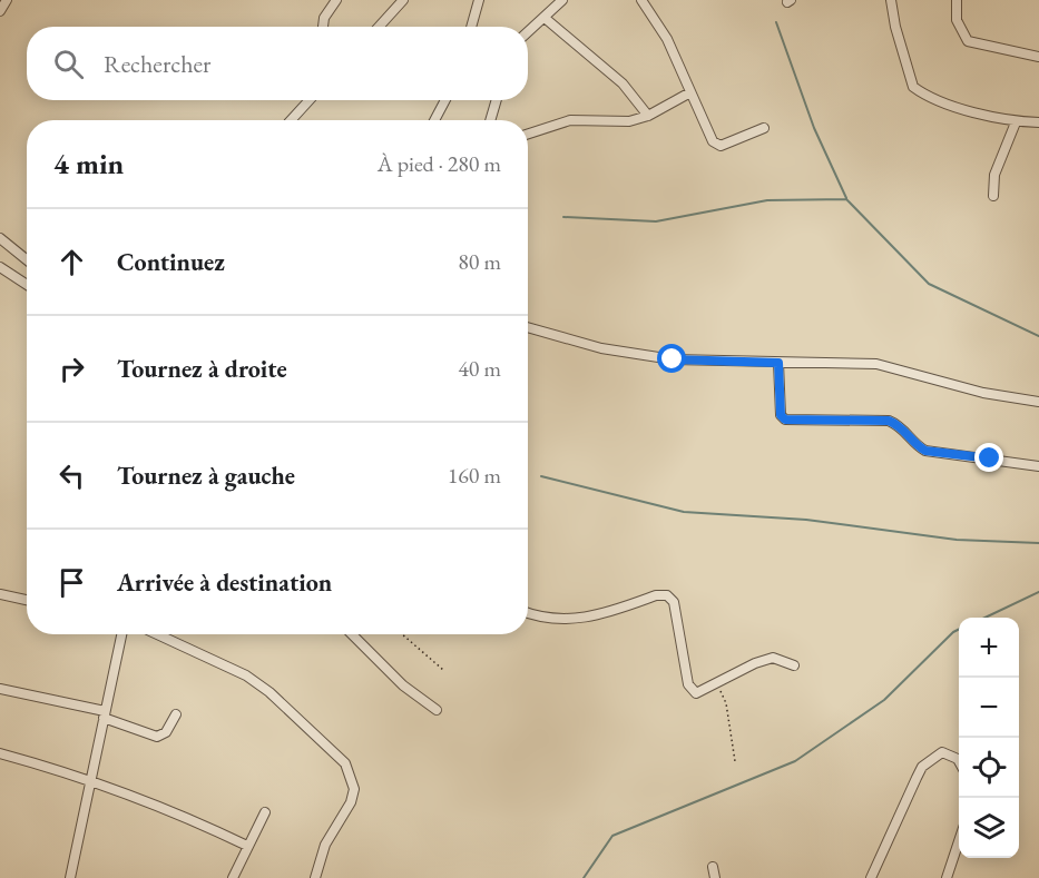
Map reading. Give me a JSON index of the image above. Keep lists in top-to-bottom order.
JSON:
{
  "page": {
    "search": "Rechercher",
    "heading": ["4 min", "À pied · 280 m"],
    "list": [
      ["Continuez", "80 m"],
      ["Tournez à droite", "40 m"],
      ["Tournez à gauche", "160 m"],
      "Arrivée à destination"
    ],
    "map_buttons": ["+", "−"]
  }
}
